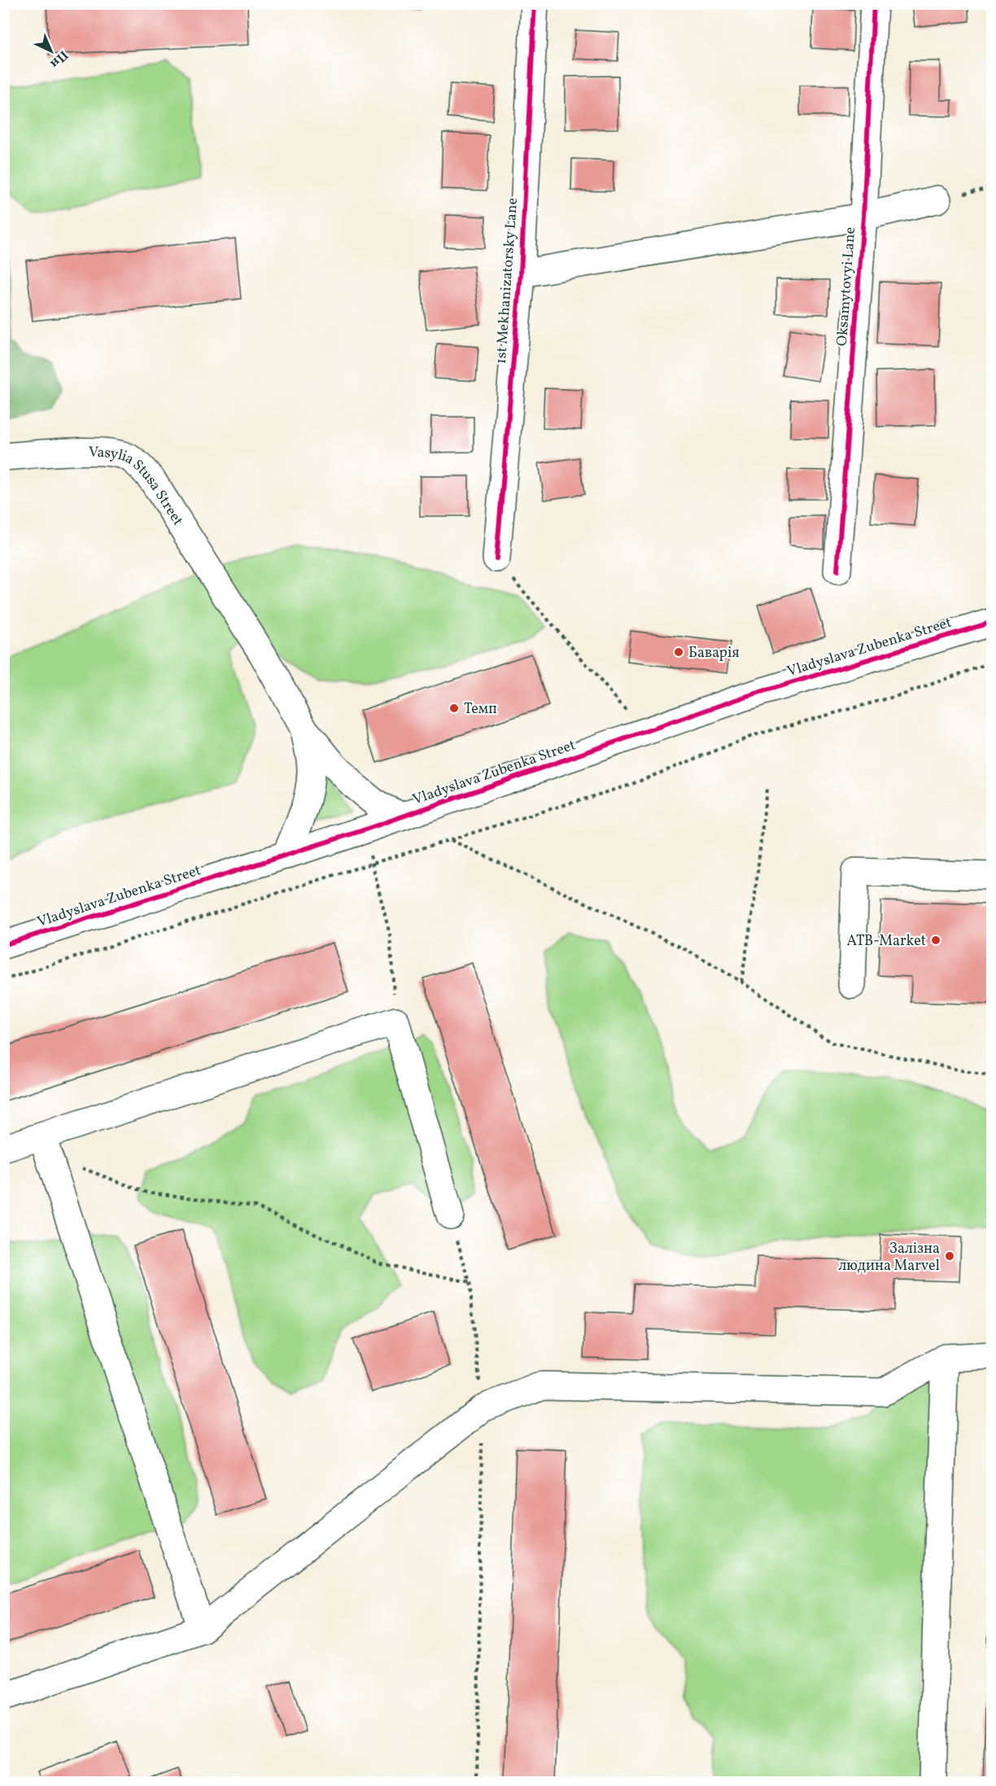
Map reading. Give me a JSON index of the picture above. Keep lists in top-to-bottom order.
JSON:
{
  "streets": {
    "street": [
      "1st Mekhanizatorsky Lane",
      "Oksamytovyi Lane",
      "Vasylia Stusa Street",
      "Vladyslava Zubenka Street"
    ]
  },
  "places": [
    "Баварія",
    "Темп",
    "ATB-Market",
    "Залізна людина Marvel"
  ],
  "north": "bottom right"
}
